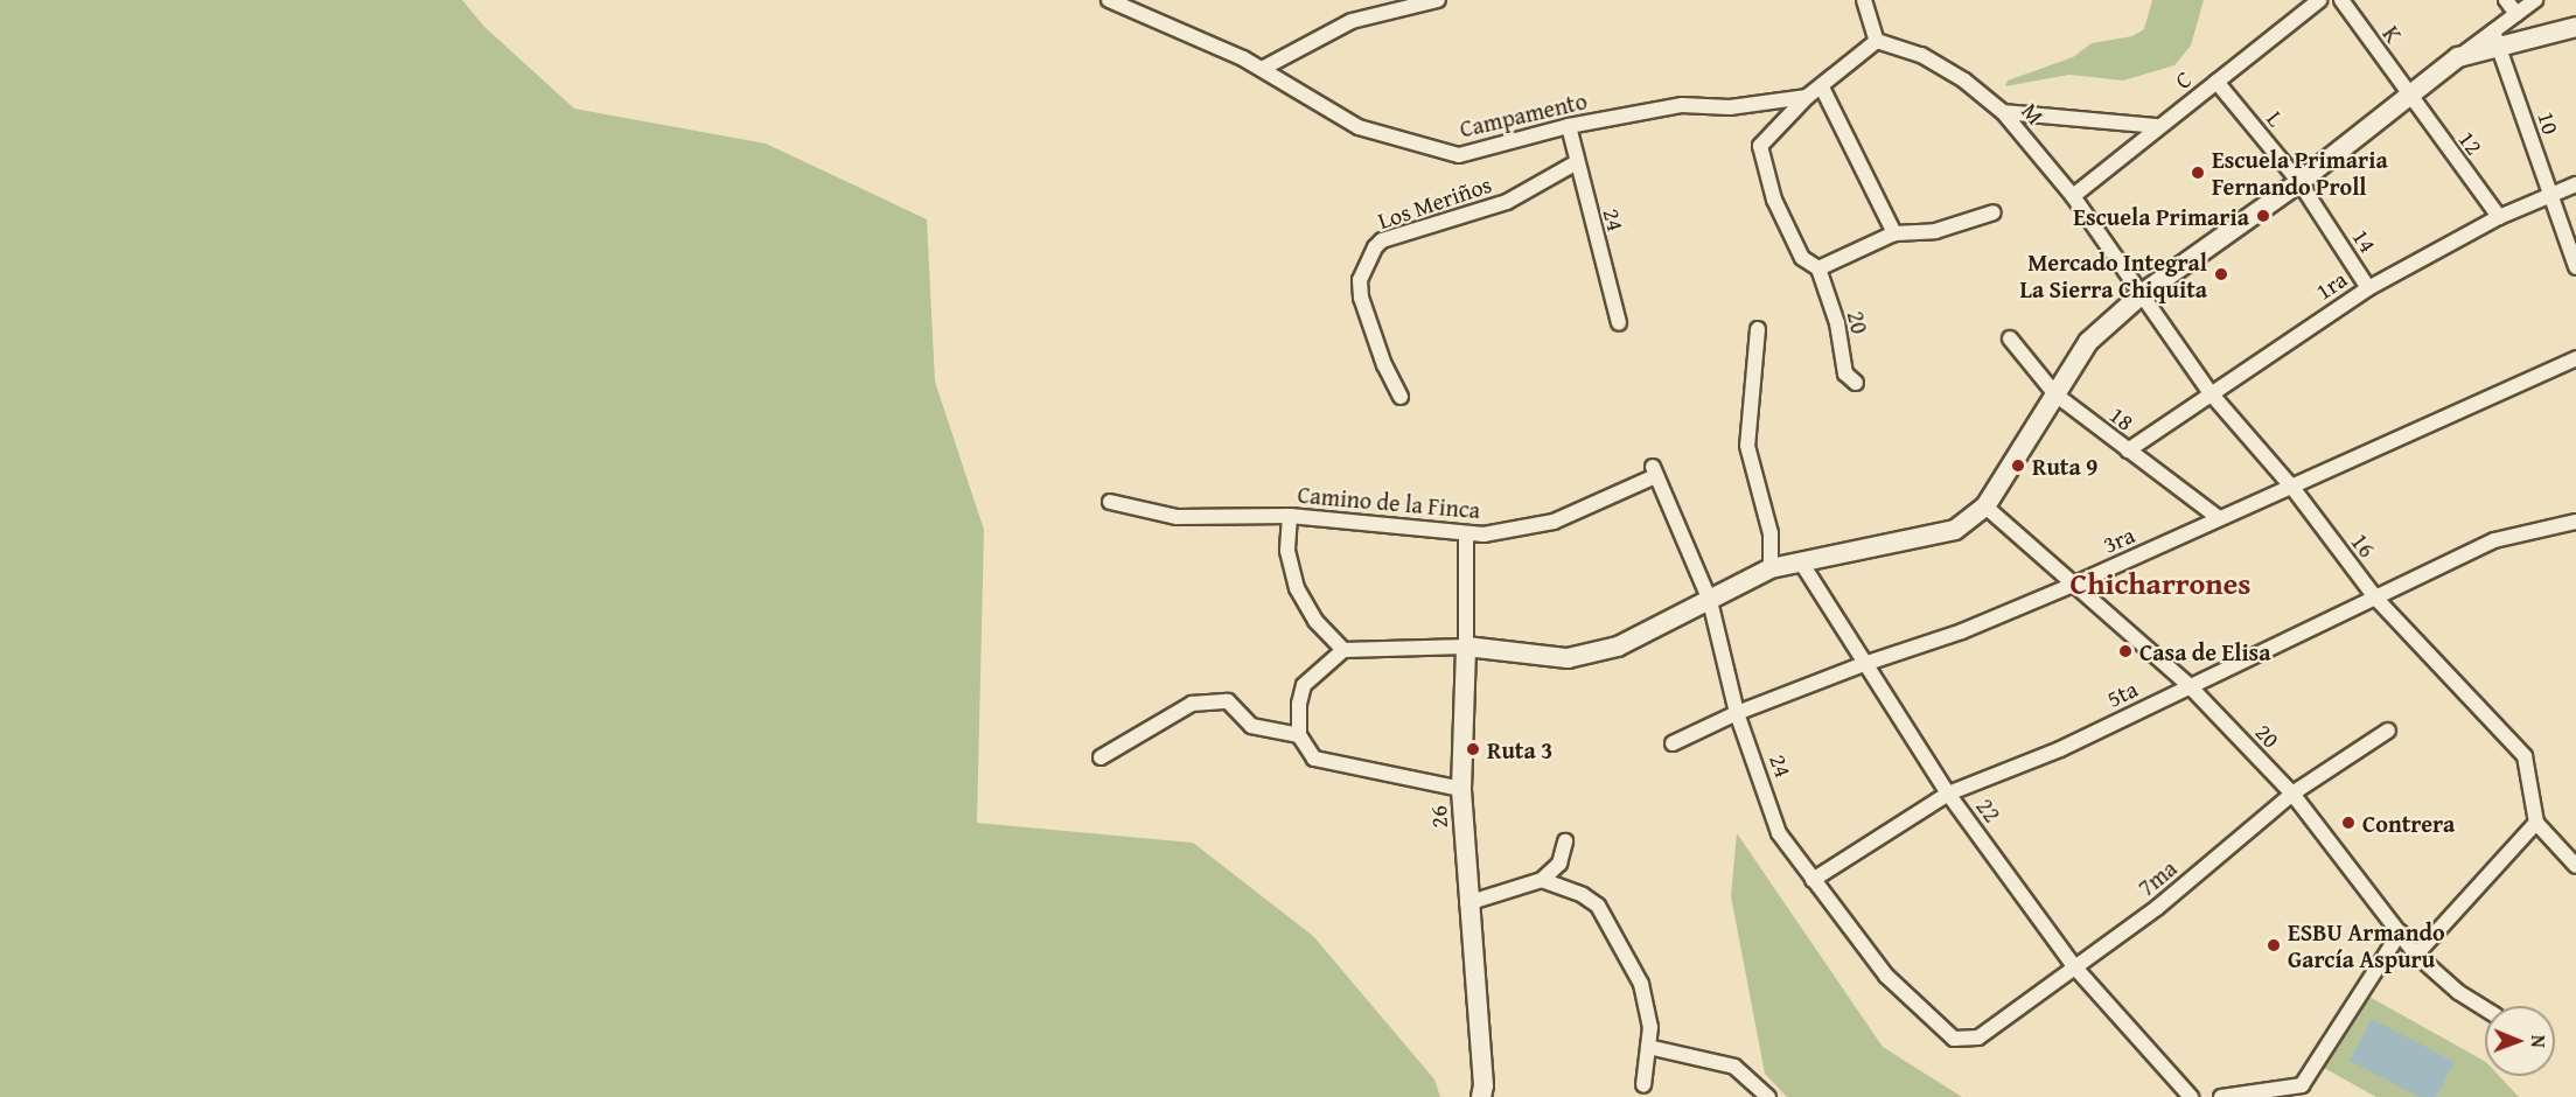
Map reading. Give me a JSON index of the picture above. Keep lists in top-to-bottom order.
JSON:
{
  "streets": {
    "street": [
      "K",
      "C",
      "M",
      "Campamento",
      "L",
      "10",
      "12",
      "Los Meriños",
      "24",
      "14",
      "1ra",
      "20",
      "18",
      "Camino de la Finca",
      "3ra",
      "16",
      "5ta",
      "22",
      "26",
      "7ma"
    ]
  },
  "crossings": [
    ["K", "12"],
    ["C", "M"],
    ["C", "L"],
    ["M", "Campamento"],
    ["M", "16"],
    ["Campamento", "24"],
    ["L", "14"],
    ["10", "1ra"],
    ["12", "1ra"],
    ["Los Meriños", "24"],
    ["24", "Camino de la Finca"],
    ["24", "3ra"],
    ["24", "5ta"],
    ["24", "7ma"],
    ["14", "1ra"],
    ["1ra", "18"],
    ["1ra", "16"],
    ["20", "3ra"],
    ["20", "5ta"],
    ["20", "7ma"],
    ["18", "3ra"],
    ["Camino de la Finca", "26"],
    ["3ra", "16"],
    ["3ra", "22"],
    ["16", "5ta"],
    ["5ta", "22"],
    ["22", "7ma"]
  ],
  "districts": ["Chicharrones"],
  "places": [
    "Escuela Primaria Fernando Proll",
    "Escuela Primaria",
    "Mercado Integral La Sierra Chiquita",
    "Ruta 9",
    "Casa de Elisa",
    "Ruta 3",
    "Contrera",
    "ESBU Armando García Aspuru"
  ],
  "north": "right"
}
